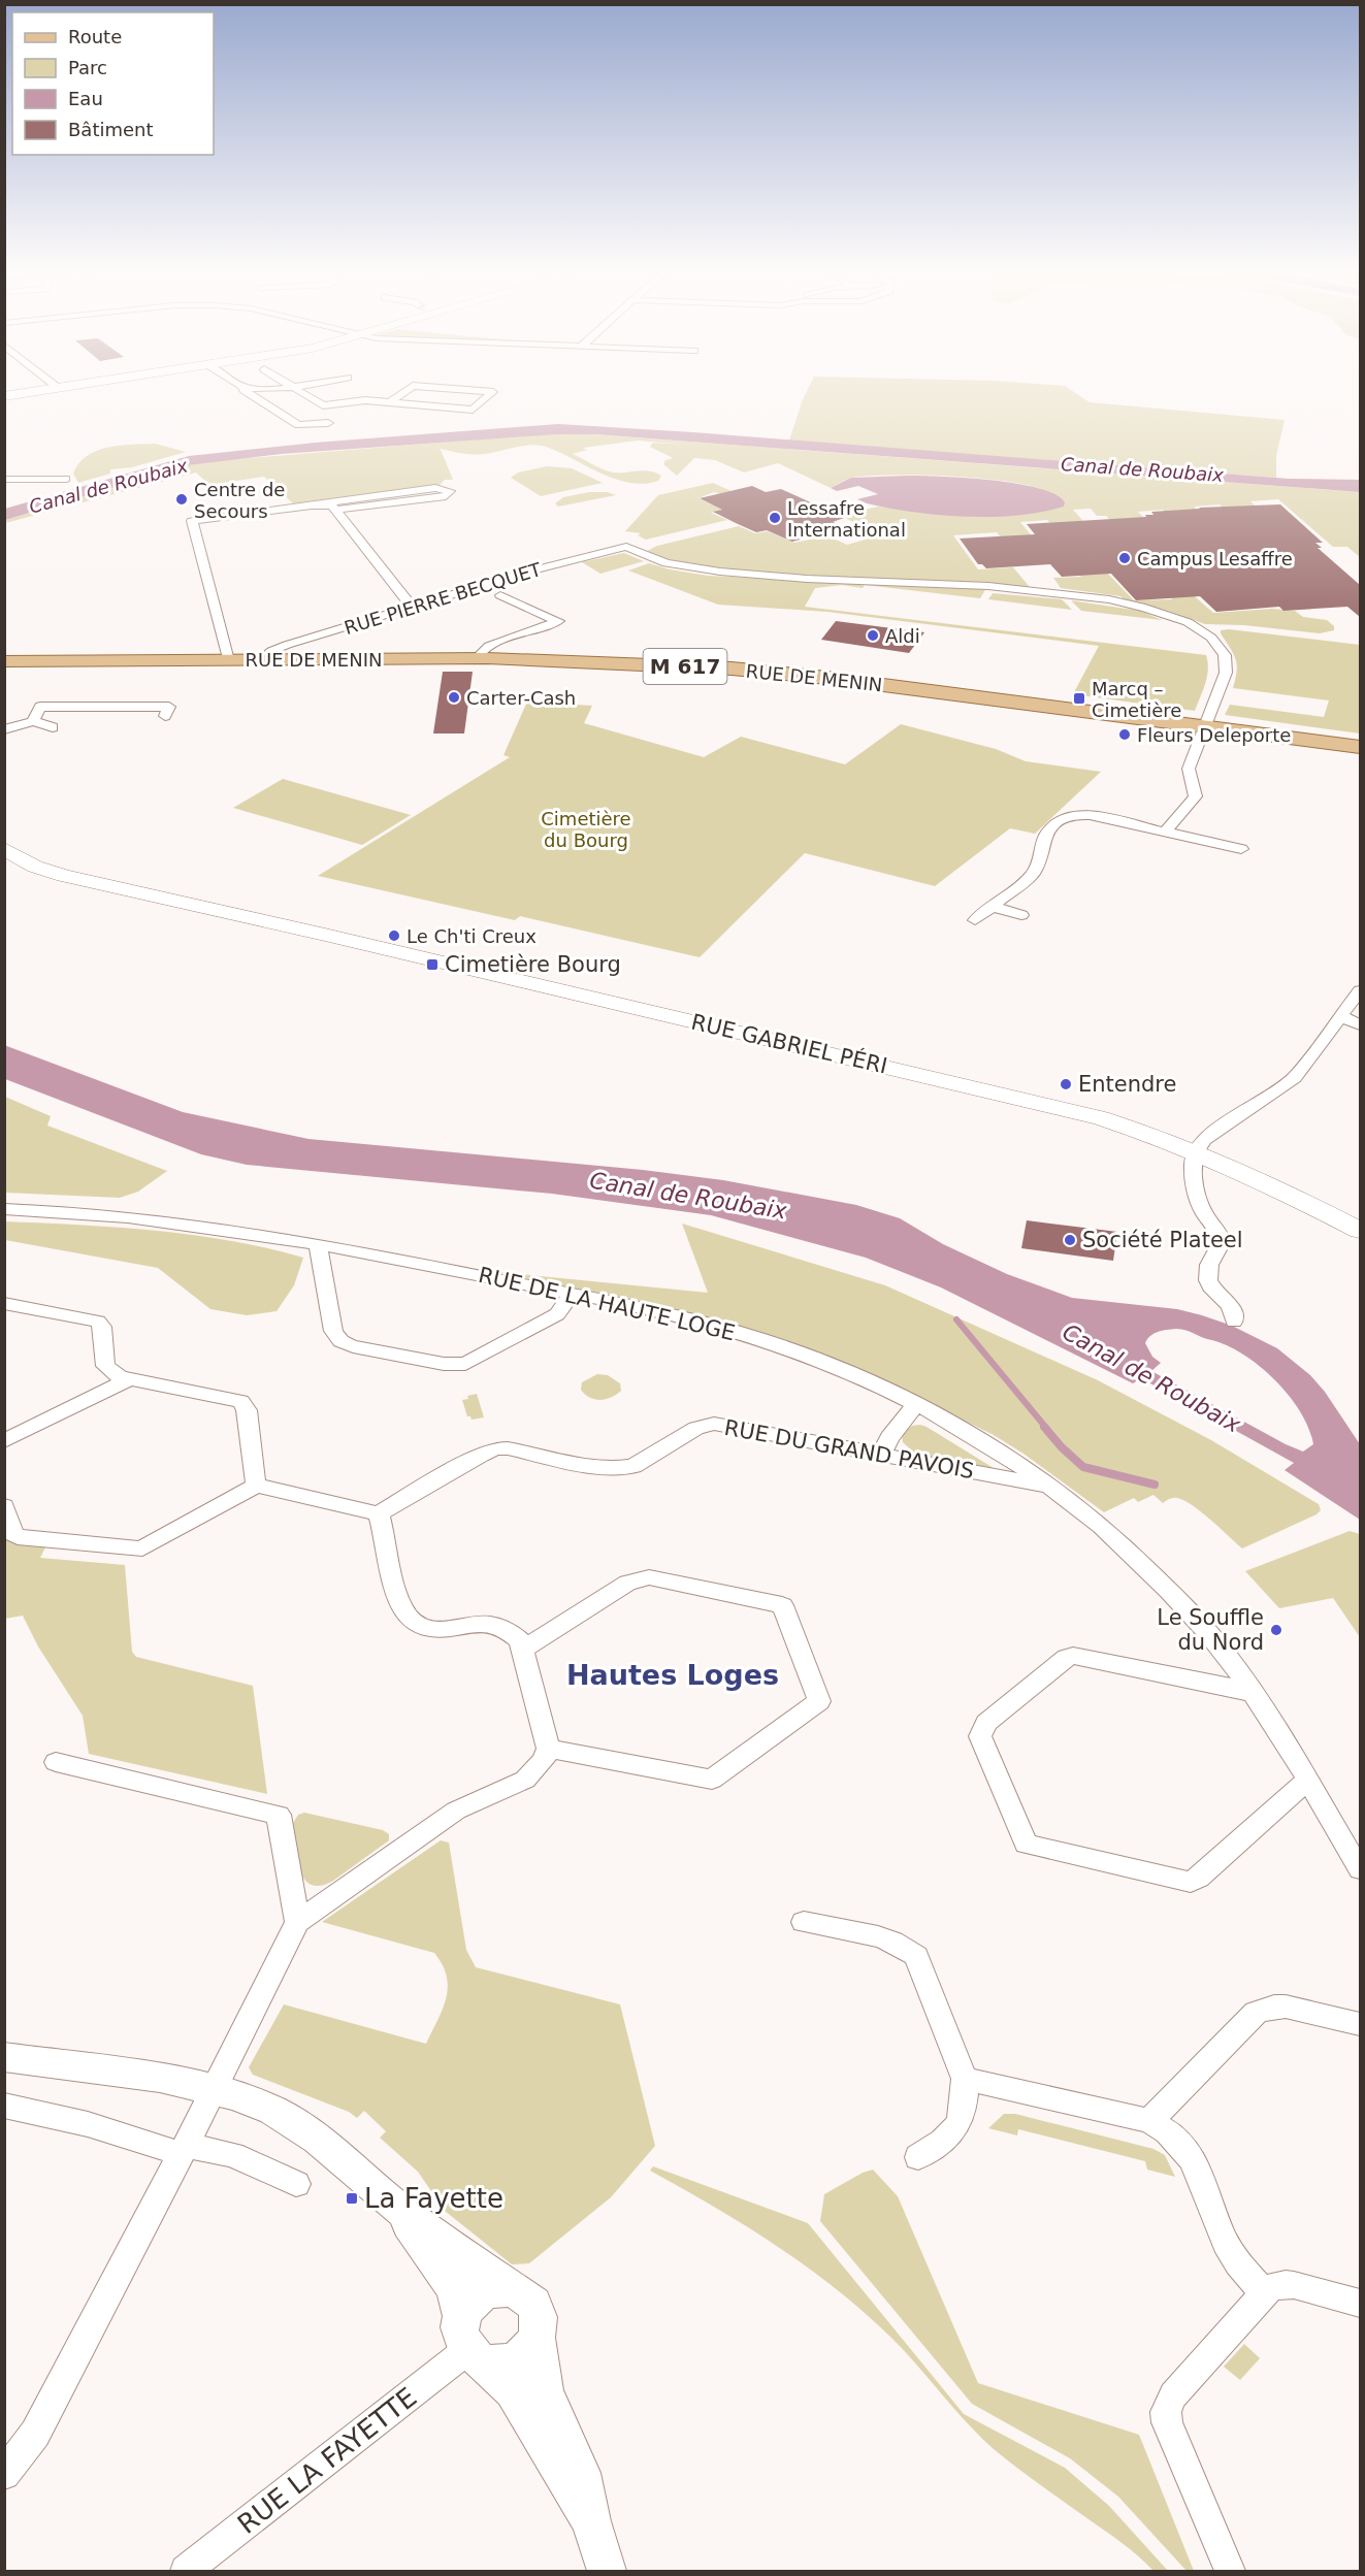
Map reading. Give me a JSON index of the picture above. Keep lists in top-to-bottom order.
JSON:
{
  "streets": {
    "main road": ["RUE DE MENIN", "M 617", "RUE GABRIEL PÉRI"],
    "street": [
      "RUE PIERRE BECQUET",
      "RUE DE LA HAUTE LOGE",
      "RUE DU GRAND PAVOIS",
      "RUE LA FAYETTE"
    ]
  },
  "crossings": [
    ["RUE PIERRE BECQUET", "RUE DE MENIN"],
    ["RUE DE LA HAUTE LOGE", "RUE DU GRAND PAVOIS"]
  ],
  "districts": ["Hautes Loges"],
  "water": ["Canal de Roubaix"],
  "parks": ["Cimetière du Bourg"],
  "places": {
    "other": [
      "Centre de Secours",
      "Lessafre International",
      "Campus Lesaffre",
      "Aldi",
      "Carter-Cash",
      "Fleurs Deleporte",
      "Le Ch'ti Creux",
      "Entendre",
      "Société Plateel",
      "Le Souffle du Nord"
    ],
    "transit": ["Marcq – Cimetière", "Cimetière Bourg", "La Fayette"]
  },
  "legend": [
    "Route",
    "Parc",
    "Eau",
    "Bâtiment"
  ]
}
